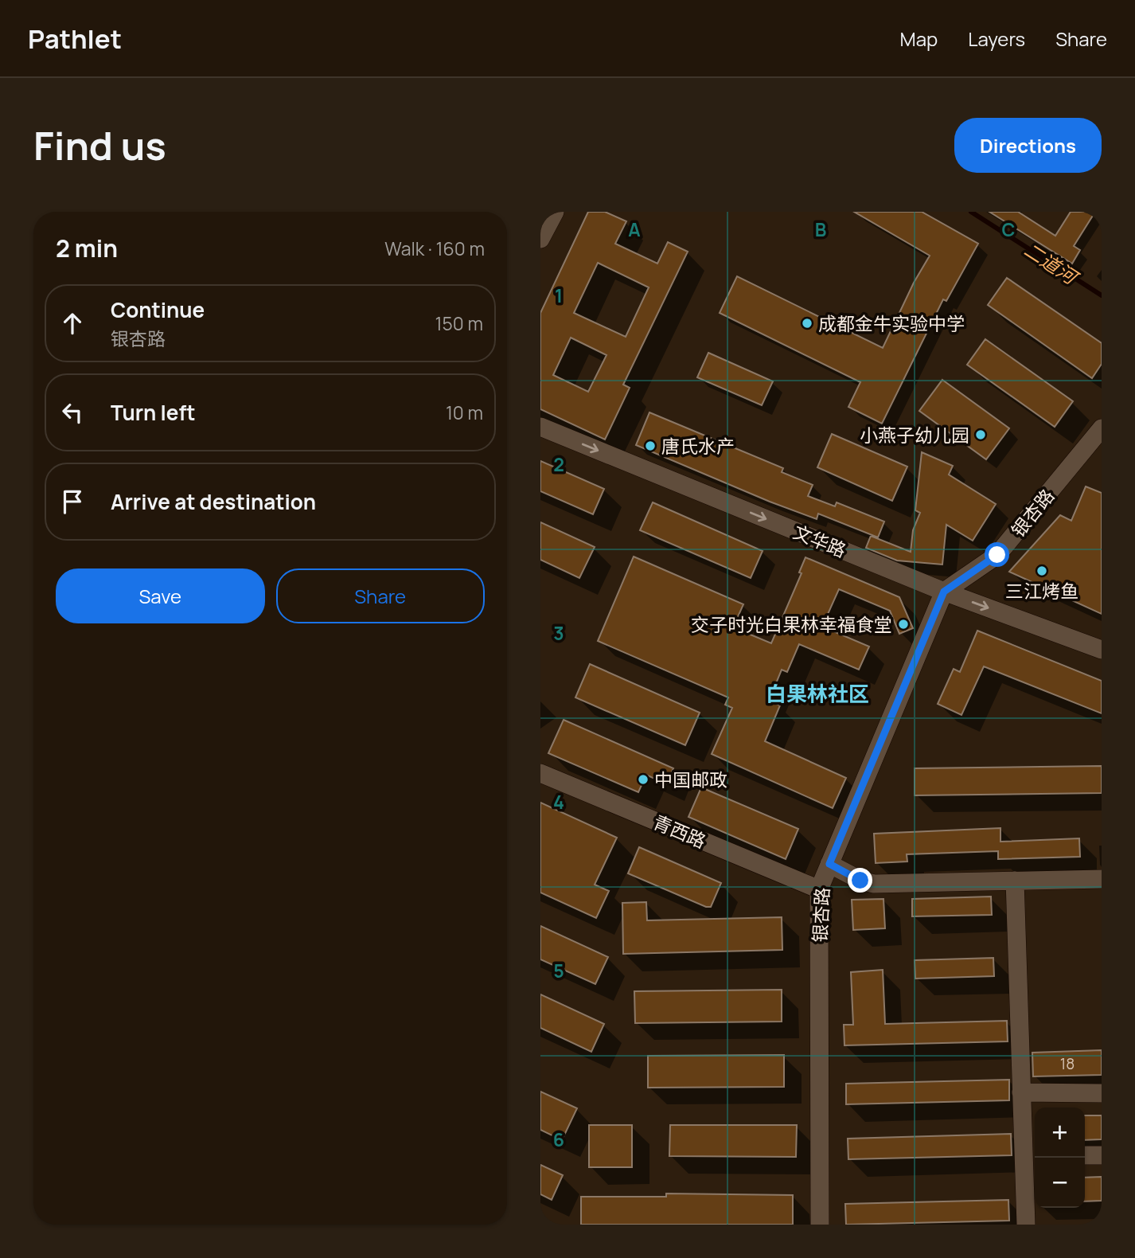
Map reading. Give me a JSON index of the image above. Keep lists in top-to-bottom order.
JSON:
{
  "streets": {
    "street": ["银杏路", "文华路", "青西路"]
  },
  "crossings": [
    ["银杏路", "文华路"],
    ["银杏路", "青西路"]
  ],
  "one_way": ["文华路"],
  "districts": ["白果林社区"],
  "water": ["二道河"],
  "places": [
    "成都金牛实验中学",
    "小燕子幼儿园",
    "唐氏水产",
    "三江烤鱼",
    "交子时光白果林幸福食堂",
    "中国邮政"
  ],
  "house_numbers": ["18"],
  "page": {
    "header": "Pathlet",
    "nav": ["Map", "Layers", "Share"],
    "buttons": [
      "Directions",
      ["Save", "Share"]
    ],
    "title": "Find us",
    "heading": ["2 min", "Walk · 160 m"],
    "list": [
      ["Continue", "银杏路", "150 m"],
      ["Turn left", "10 m"],
      "Arrive at destination"
    ],
    "map_buttons": ["+", "−"]
  },
  "grid": {
    "columns": ["A", "B", "C"],
    "rows": [
      "1",
      "2",
      "3",
      "4",
      "5",
      "6"
    ]
  }
}
